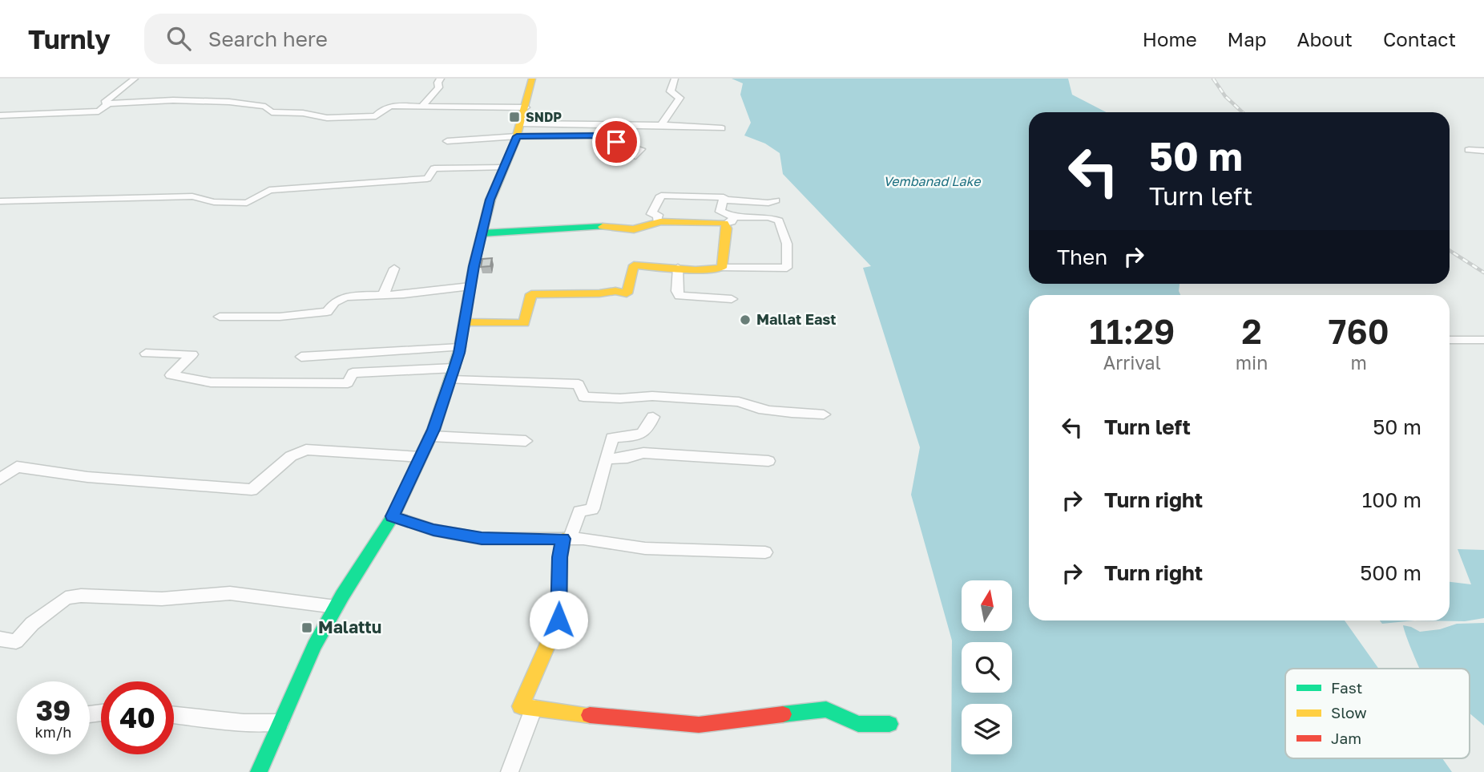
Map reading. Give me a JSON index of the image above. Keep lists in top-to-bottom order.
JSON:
{
  "water": ["Vembanad Lake"],
  "places": {
    "transit": ["SNDP", "Malattu"],
    "other": ["Mallat East"]
  },
  "legend": ["Fast", "Slow", "Jam"],
  "north": "top",
  "page": {
    "header": "Turnly",
    "search": "Search here",
    "nav": [
      "Home",
      "Map",
      "About",
      "Contact"
    ],
    "turn": ["50 m", "Turn left"],
    "then": "Then",
    "eta": [
      "11:29",
      "Arrival",
      "2",
      "min",
      "760",
      "m"
    ],
    "list": [
      {
        "name": "Turn left",
        "value": "50 m"
      },
      {
        "name": "Turn right",
        "value": "100 m"
      },
      {
        "name": "Turn right",
        "value": "500 m"
      }
    ],
    "speed": "39 km/h",
    "limit": "40"
  }
}
